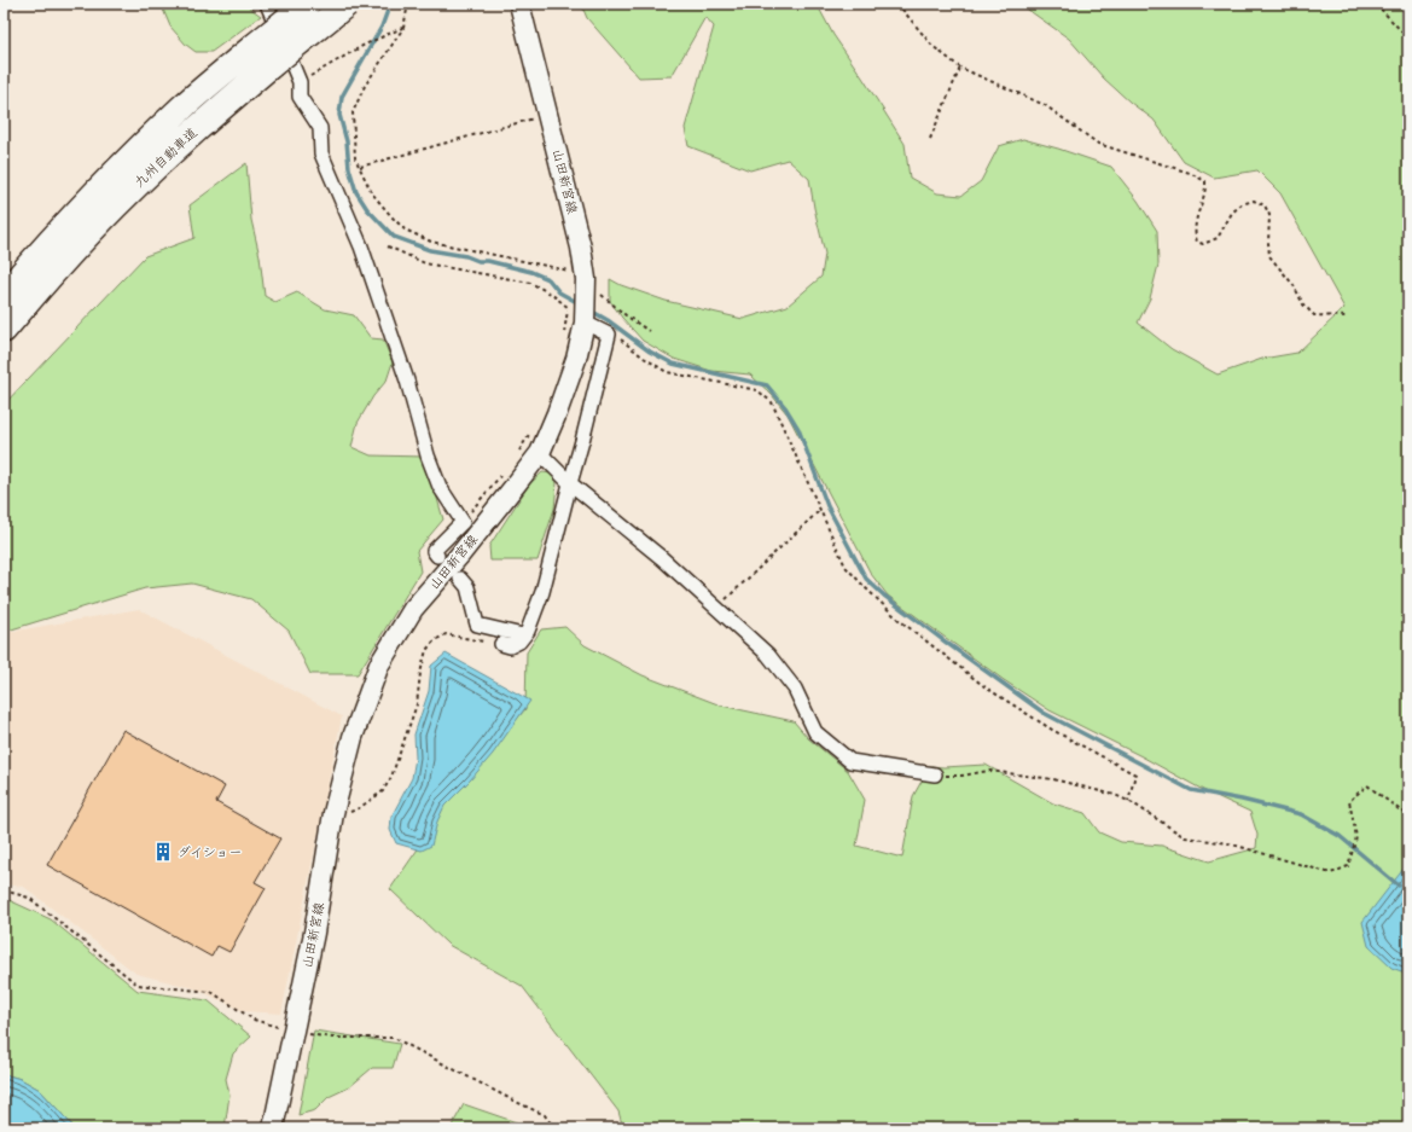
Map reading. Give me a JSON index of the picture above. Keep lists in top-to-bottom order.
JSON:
{
  "streets": {
    "highway": ["九州自動車道"],
    "main road": ["山田新宮線"]
  },
  "places": {
    "building": ["ダイショー"]
  }
}
